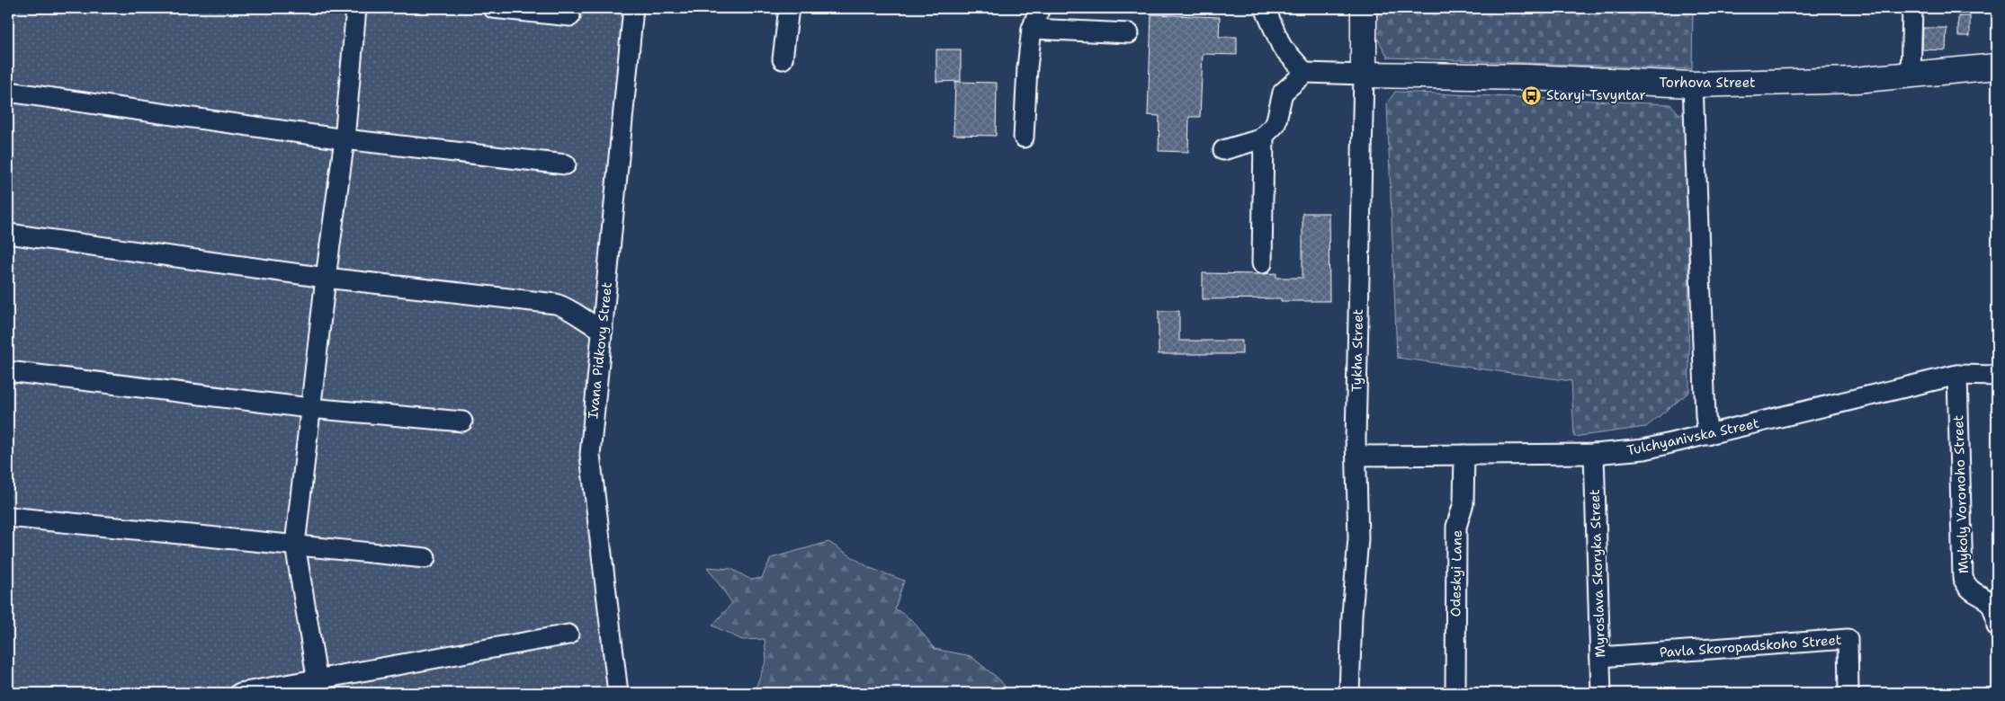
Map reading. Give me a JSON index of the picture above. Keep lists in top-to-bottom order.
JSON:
{
  "streets": {
    "main road": ["Torhova Street", "Tykha Street"],
    "street": [
      "Ivana Pidkovy Street",
      "Tulchyanivska Street",
      "Mykoly Voronoho Street",
      "Odeskyi Lane",
      "Myroslava Skoryka Street",
      "Pavla Skoropadskoho Street"
    ]
  },
  "crossings": [
    ["Torhova Street", "Tykha Street"],
    ["Tykha Street", "Tulchyanivska Street"],
    ["Tulchyanivska Street", "Mykoly Voronoho Street"],
    ["Tulchyanivska Street", "Odeskyi Lane"],
    ["Tulchyanivska Street", "Myroslava Skoryka Street"],
    ["Myroslava Skoryka Street", "Pavla Skoropadskoho Street"]
  ],
  "places": {
    "bus stop": ["Staryi Tsvyntar"]
  }
}
